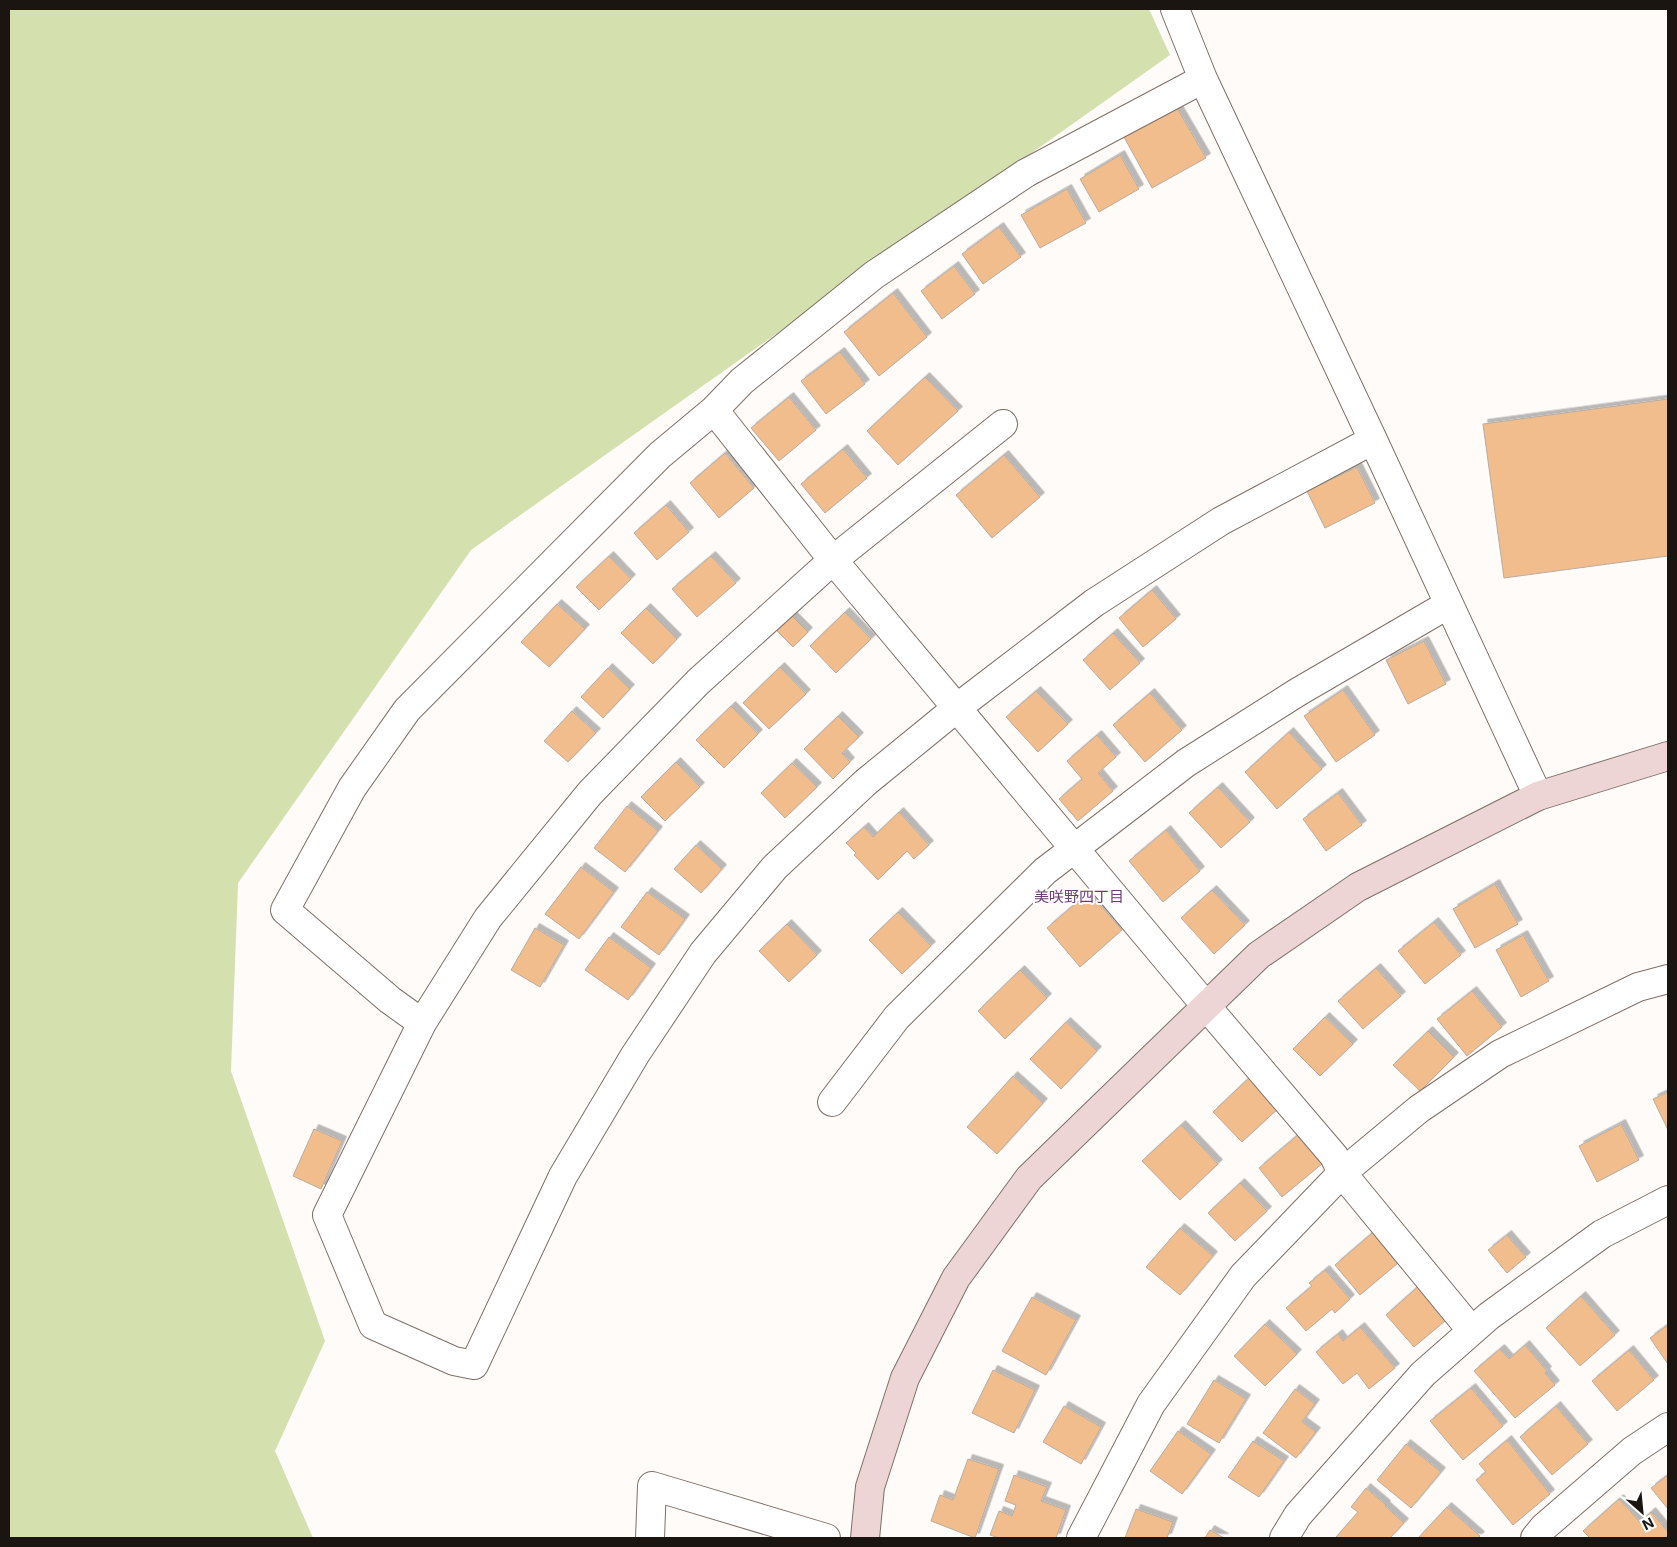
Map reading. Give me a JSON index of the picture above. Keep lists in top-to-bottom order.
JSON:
{
  "districts": ["美咲野四丁目"],
  "north": "bottom right"
}
